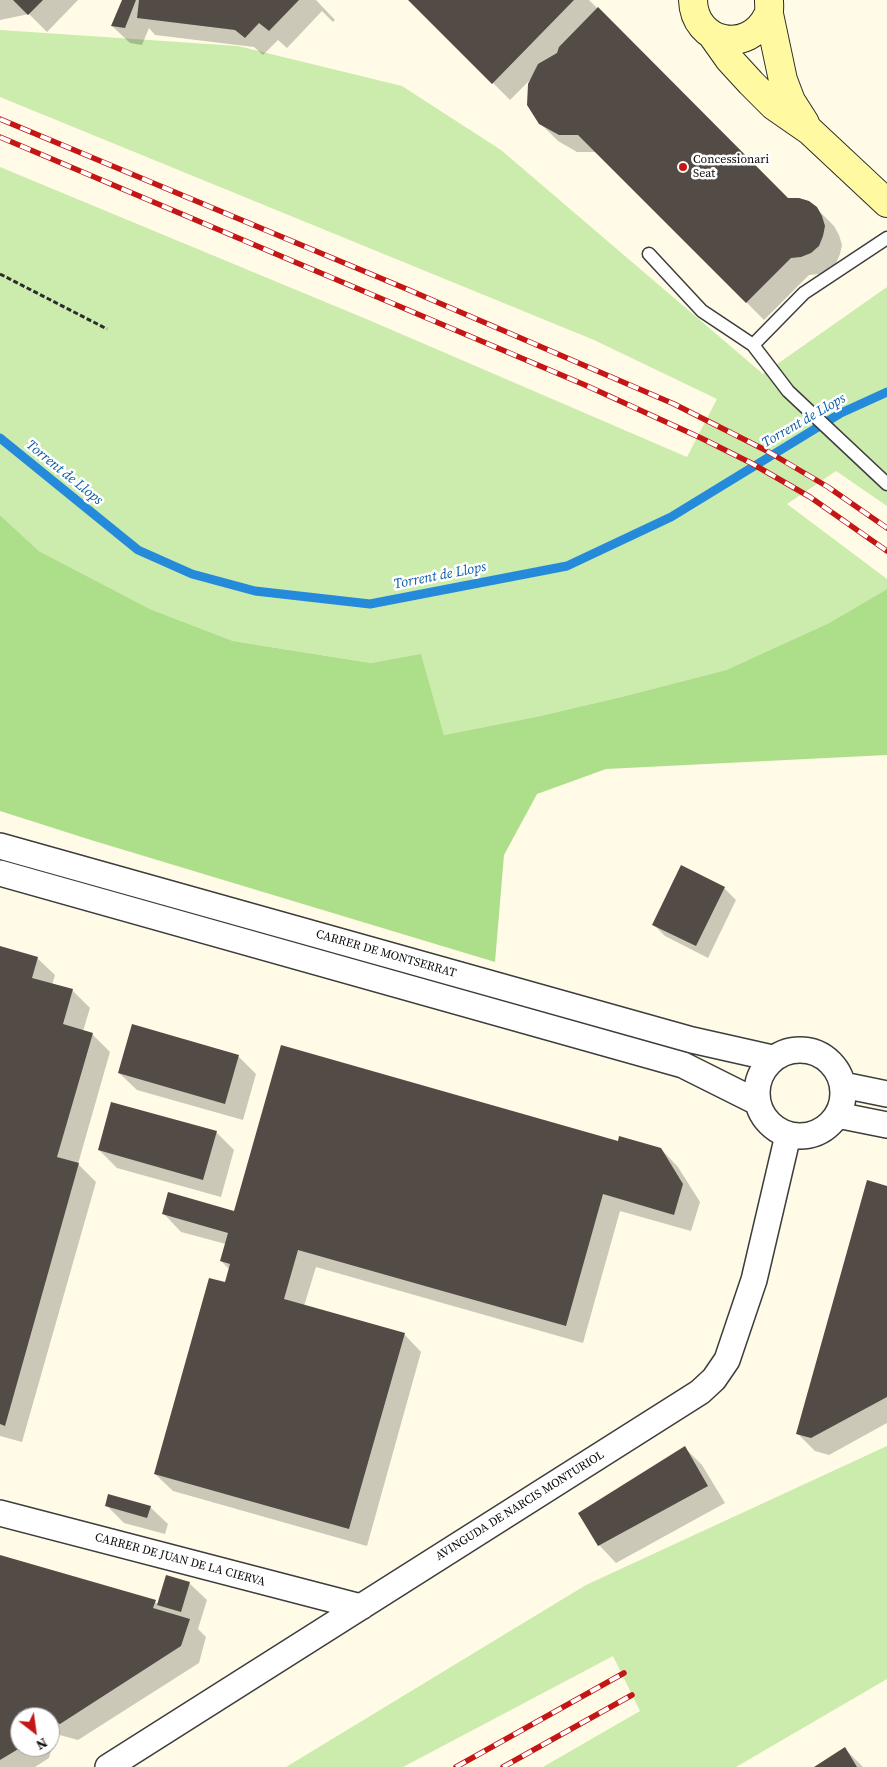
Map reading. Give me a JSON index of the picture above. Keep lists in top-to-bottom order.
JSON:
{
  "streets": {
    "street": ["CARRER DE MONTSERRAT", "AVINGUDA DE NARCIS MONTURIOL", "CARRER DE JUAN DE LA CIERVA"]
  },
  "crossings": [
    ["CARRER DE MONTSERRAT", "AVINGUDA DE NARCIS MONTURIOL"],
    ["AVINGUDA DE NARCIS MONTURIOL", "CARRER DE JUAN DE LA CIERVA"]
  ],
  "water": ["Torrent de Llops"],
  "places": ["Concessionari Seat"],
  "north": "bottom right"
}
